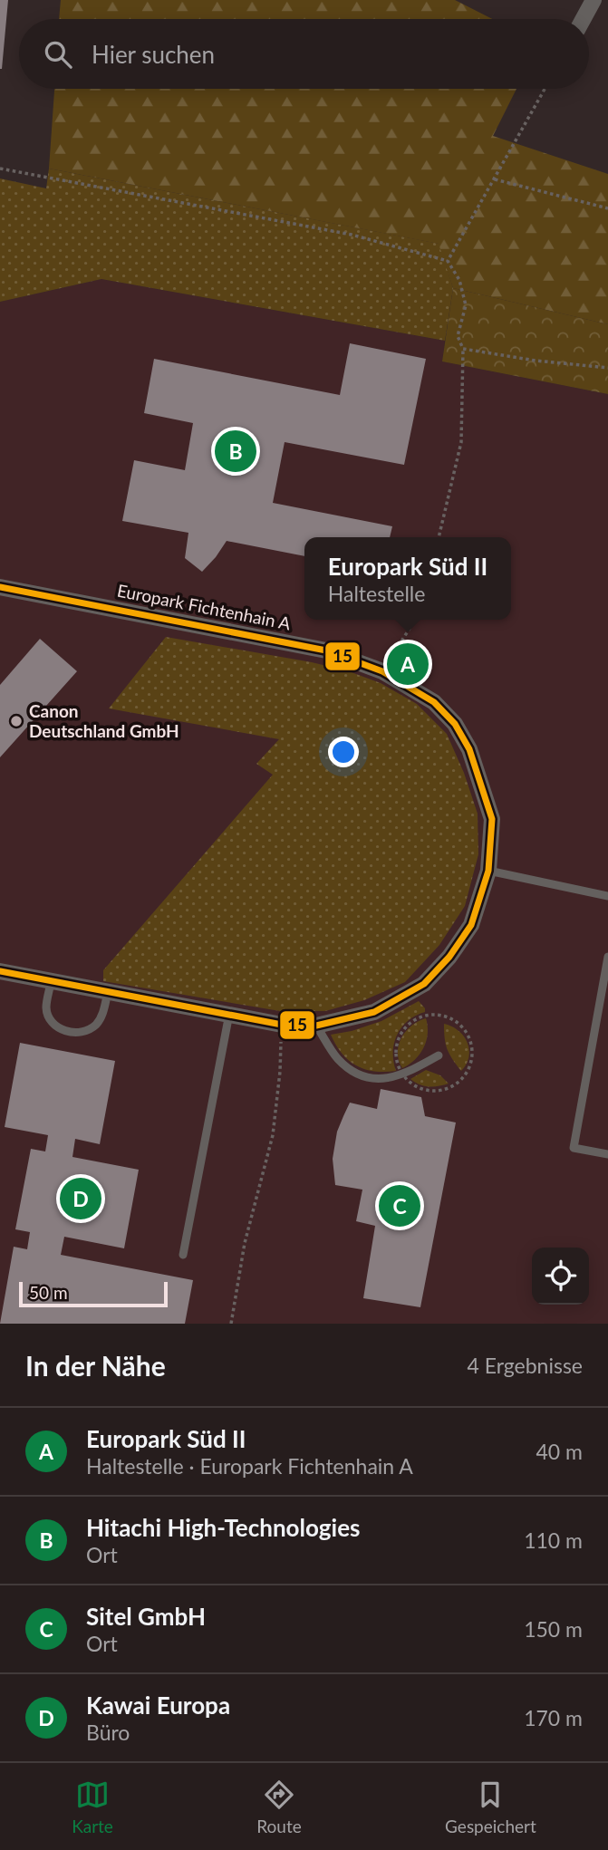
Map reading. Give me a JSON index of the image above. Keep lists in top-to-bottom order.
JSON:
{
  "streets": {
    "street": ["Europark Fichtenhain A"]
  },
  "places": ["Canon Deutschland GmbH"],
  "lines": ["transit line 15"],
  "scale_bar": "50 m",
  "page": {
    "search": "Hier suchen",
    "pins": [
      "B",
      "A",
      "D",
      "C"
    ],
    "popup": ["Europark Süd II", "Haltestelle"],
    "scale": "50 m",
    "heading": ["In der Nähe", "4 Ergebnisse"],
    "list": [
      {
        "mark": "A",
        "name": "Europark Süd II",
        "note": "Haltestelle · Europark Fichtenhain A",
        "value": "40 m"
      },
      {
        "mark": "B",
        "name": "Hitachi High-Technologies",
        "note": "Ort",
        "value": "110 m"
      },
      {
        "mark": "C",
        "name": "Sitel GmbH",
        "note": "Ort",
        "value": "150 m"
      },
      {
        "mark": "D",
        "name": "Kawai Europa",
        "note": "Büro",
        "value": "170 m"
      }
    ],
    "nav": ["Karte", "Route", "Gespeichert"]
  }
}
